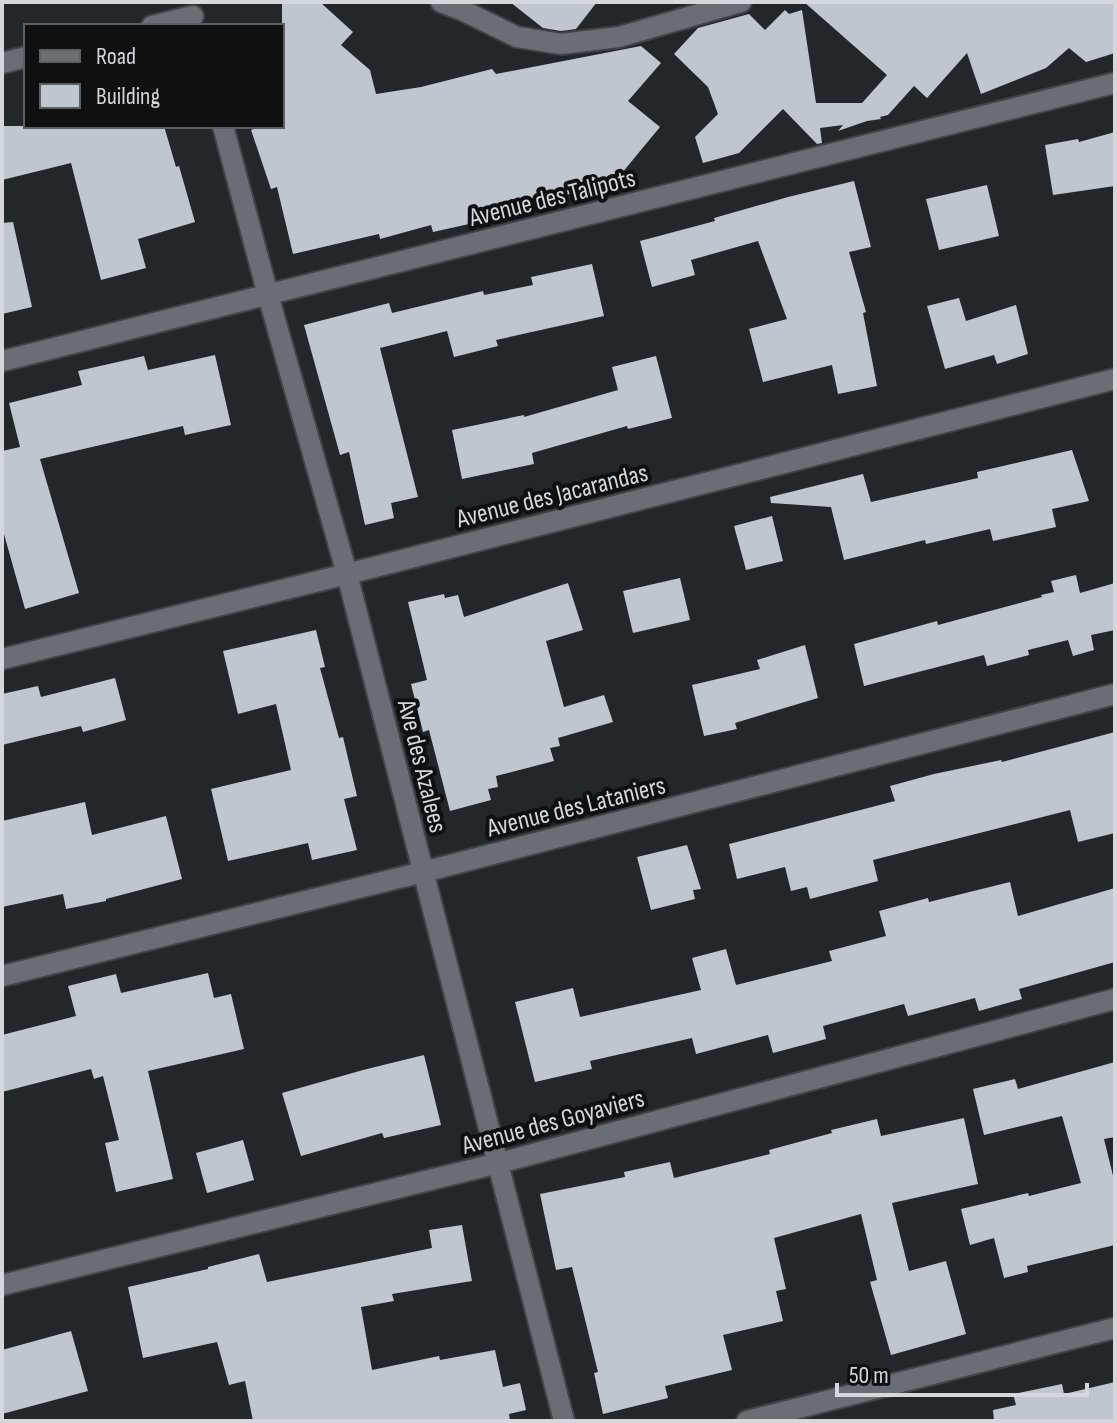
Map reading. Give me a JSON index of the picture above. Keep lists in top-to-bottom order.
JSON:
{
  "streets": {
    "street": [
      "Avenue des Talipots",
      "Avenue des Jacarandas",
      "Ave des Azalees",
      "Avenue des Lataniers",
      "Avenue des Goyaviers"
    ]
  },
  "crossings": [
    ["Avenue des Talipots", "Ave des Azalees"],
    ["Avenue des Jacarandas", "Ave des Azalees"],
    ["Ave des Azalees", "Avenue des Lataniers"],
    ["Ave des Azalees", "Avenue des Goyaviers"]
  ],
  "legend": ["Road", "Building"],
  "scale_bar": "50 m"
}
